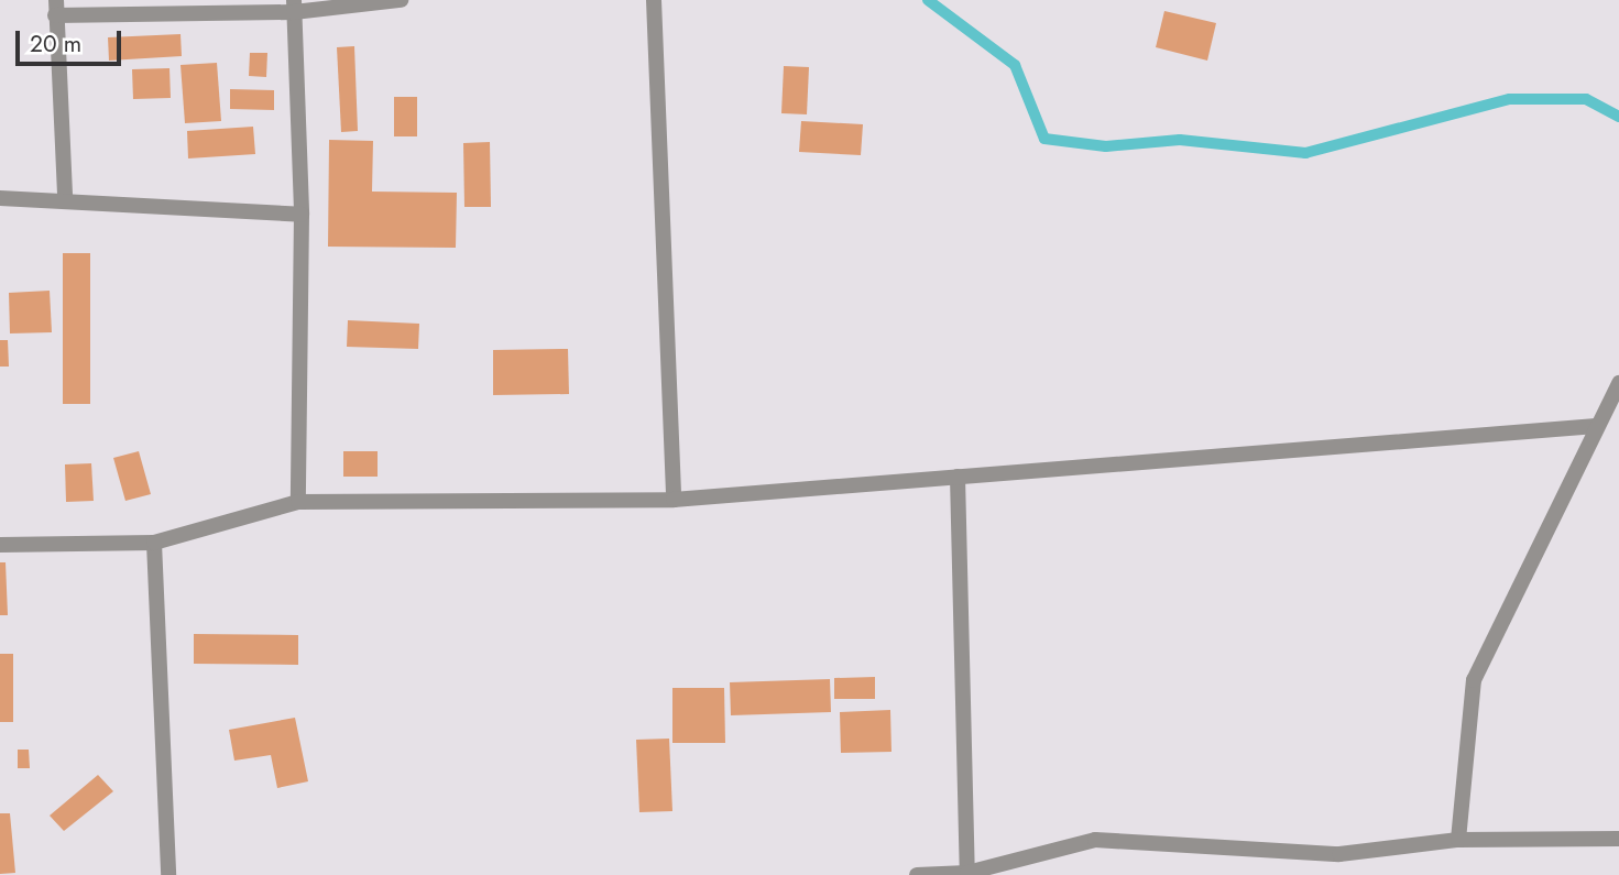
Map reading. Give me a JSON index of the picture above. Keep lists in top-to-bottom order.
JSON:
{
  "scale_bar": "20 m"
}
